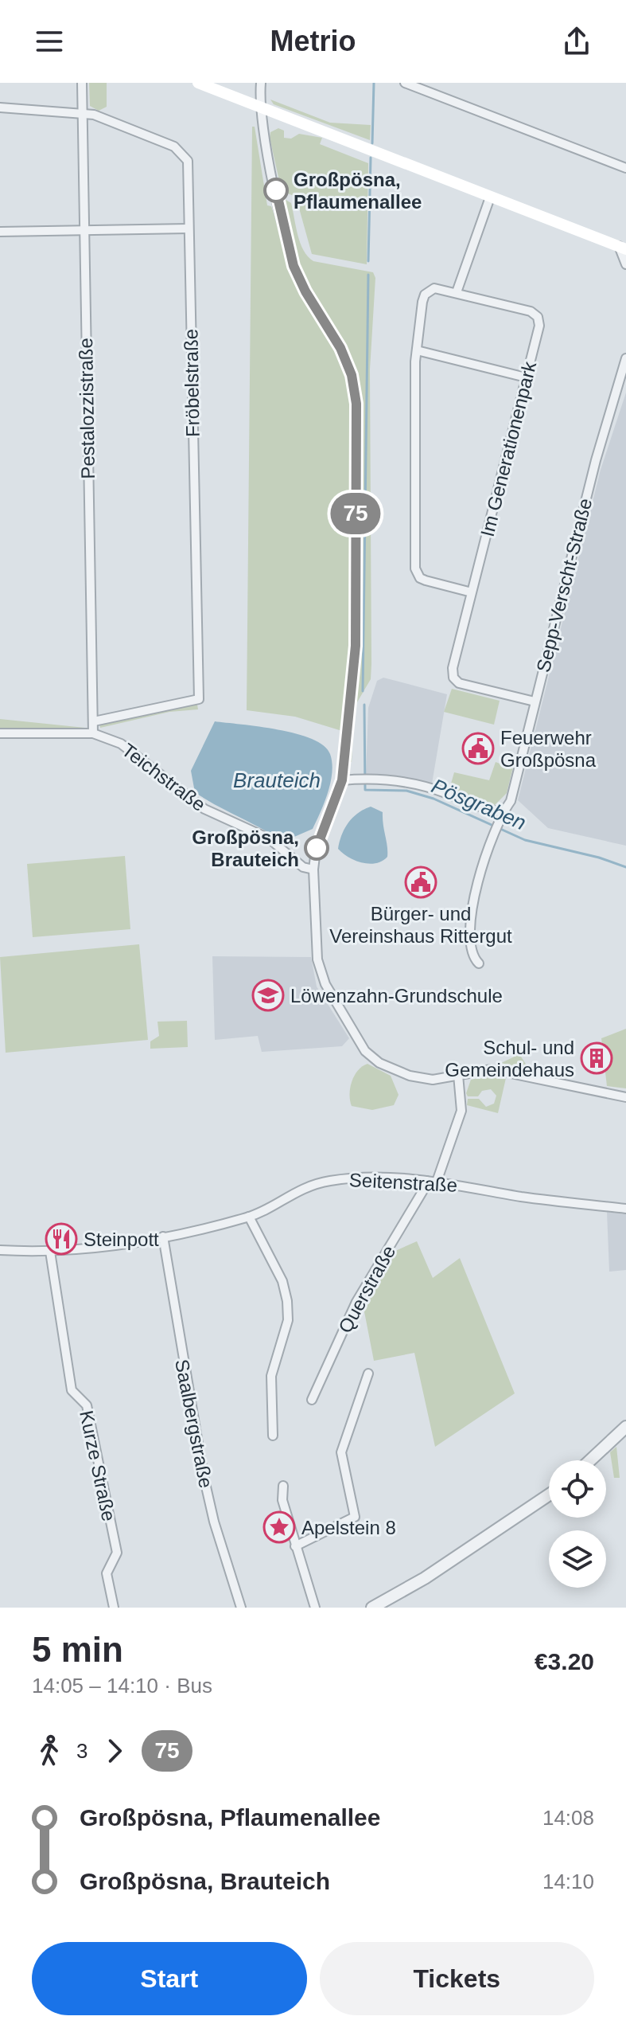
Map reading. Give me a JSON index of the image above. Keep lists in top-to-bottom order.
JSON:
{
  "streets": {
    "street": [
      "Fröbelstraße",
      "Pestalozzistraße",
      "Im Generationenpark",
      "Sepp-Verscht-Straße",
      "Teichstraße",
      "Seitenstraße",
      "Querstraße",
      "Saalbergstraße",
      "Kurze Straße"
    ]
  },
  "crossings": [
    ["Fröbelstraße", "Pestalozzistraße"],
    ["Pestalozzistraße", "Teichstraße"],
    ["Im Generationenpark", "Sepp-Verscht-Straße"],
    ["Seitenstraße", "Querstraße"],
    ["Seitenstraße", "Saalbergstraße"],
    ["Seitenstraße", "Kurze Straße"]
  ],
  "water": ["Brauteich", "Pösgraben"],
  "places": {
    "other": ["Großpösna, Pflaumenallee", "Großpösna, Brauteich"],
    "public building": ["Feuerwehr Großpösna", "Bürger- und Vereinshaus Rittergut"],
    "school or university": ["Löwenzahn-Grundschule"],
    "building": ["Schul- und Gemeindehaus"],
    "restaurant": ["Steinpott"],
    "place": ["Apelstein 8"]
  },
  "lines": ["bus line 75"],
  "page": {
    "header": "Metrio",
    "on_map": "75",
    "heading": ["5 min", "14:05 – 14:10 · Bus", "€3.20"],
    "legs": ["3", "75"],
    "list": [
      {
        "name": "Großpösna, Pflaumenallee",
        "value": "14:08"
      },
      {
        "name": "Großpösna, Brauteich",
        "value": "14:10"
      }
    ],
    "buttons": ["Start", "Tickets"]
  }
}
